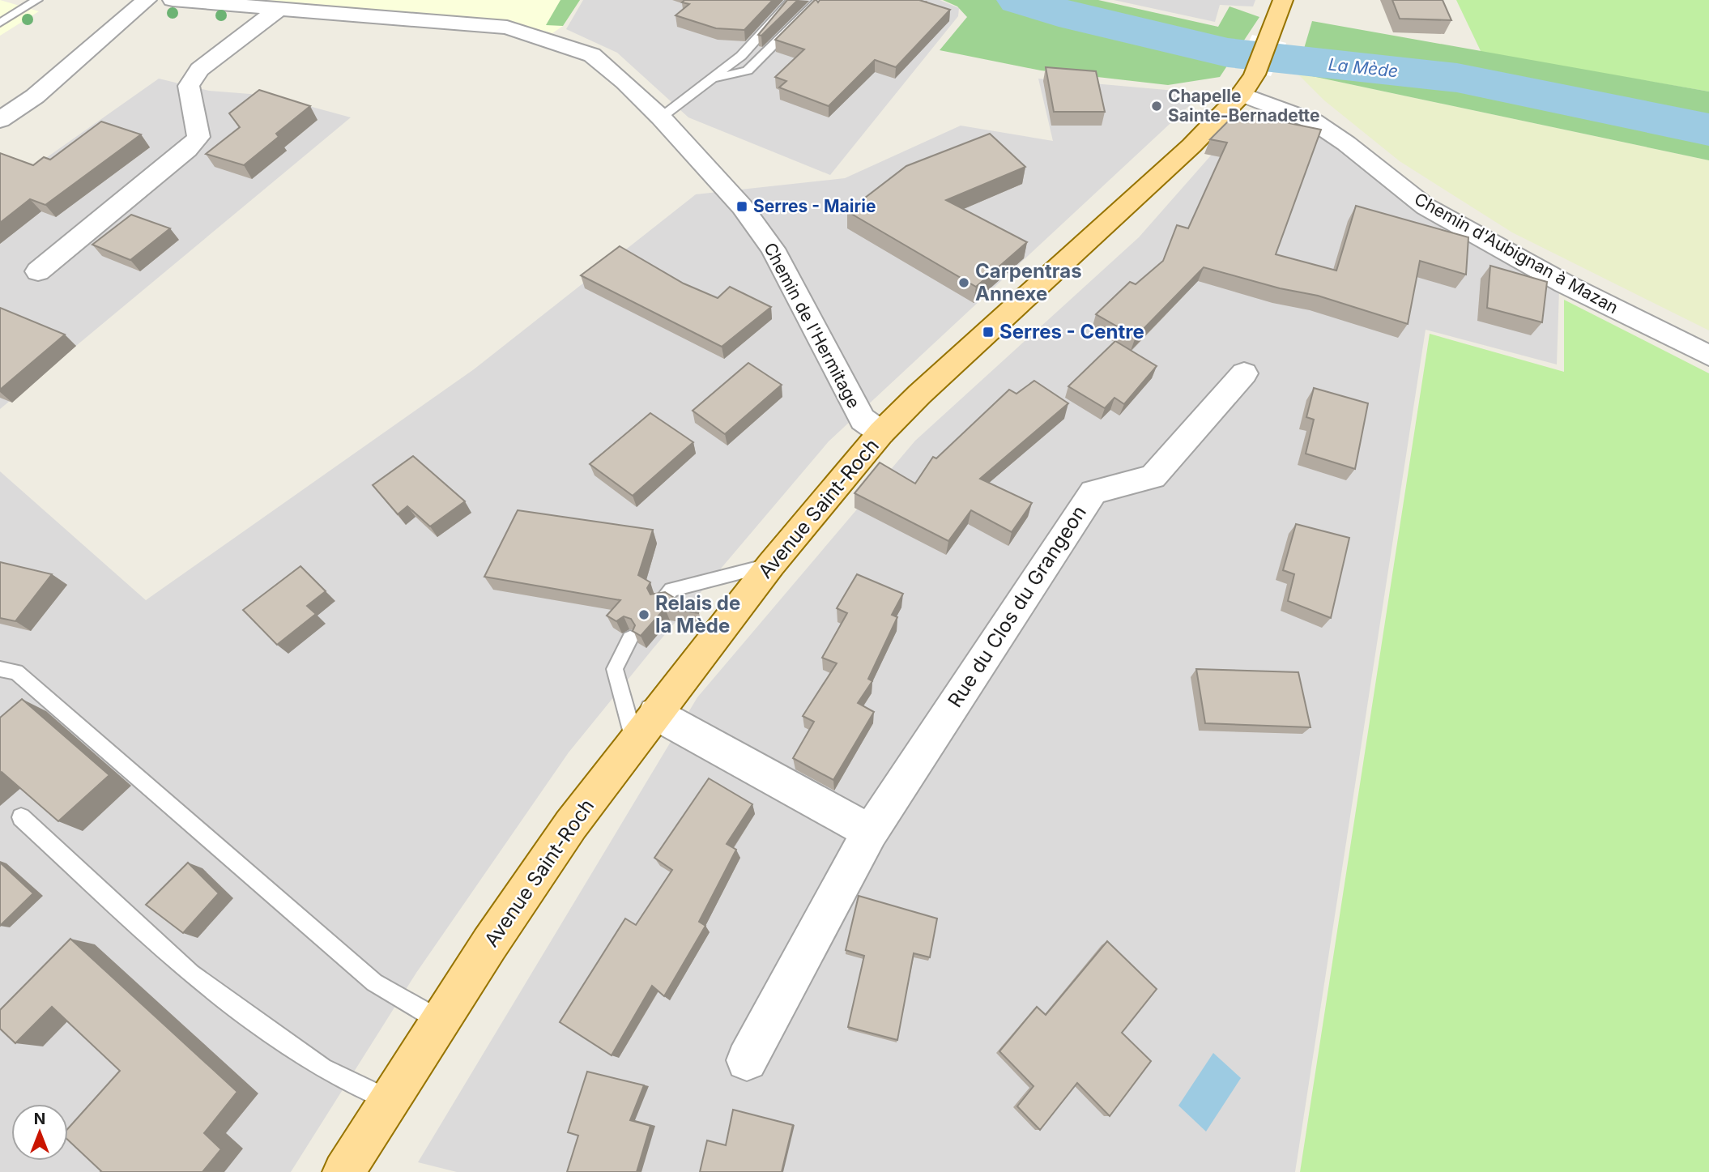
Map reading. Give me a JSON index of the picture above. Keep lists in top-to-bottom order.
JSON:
{
  "streets": {
    "main road": ["Avenue Saint-Roch"],
    "street": ["Chemin d'Aubignan à Mazan", "Chemin de l'Hermitage", "Rue du Clos du Grangeon"]
  },
  "crossings": [
    ["Chemin d'Aubignan à Mazan", "Avenue Saint-Roch"],
    ["Chemin de l'Hermitage", "Avenue Saint-Roch"]
  ],
  "water": ["La Mède"],
  "places": {
    "other": ["Chapelle Sainte-Bernadette", "Carpentras Annexe", "Relais de la Mède"],
    "transit": ["Serres - Mairie", "Serres - Centre"]
  },
  "north": "top"
}
